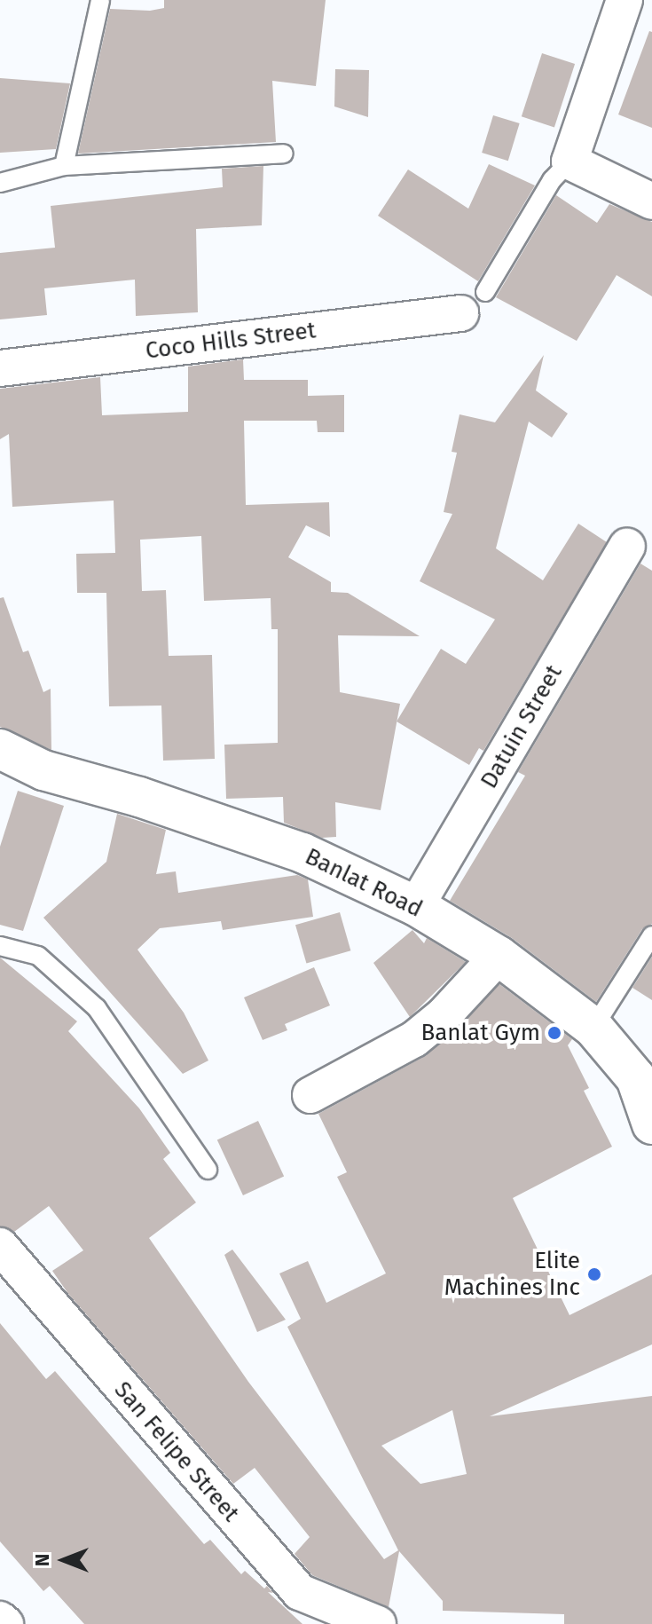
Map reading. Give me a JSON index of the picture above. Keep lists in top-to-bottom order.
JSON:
{
  "streets": {
    "street": [
      "Coco Hills Street",
      "Datuin Street",
      "Banlat Road",
      "San Felipe Street"
    ]
  },
  "crossings": [
    ["Datuin Street", "Banlat Road"]
  ],
  "places": ["Banlat Gym", "Elite Machines Inc"],
  "north": "left"
}
